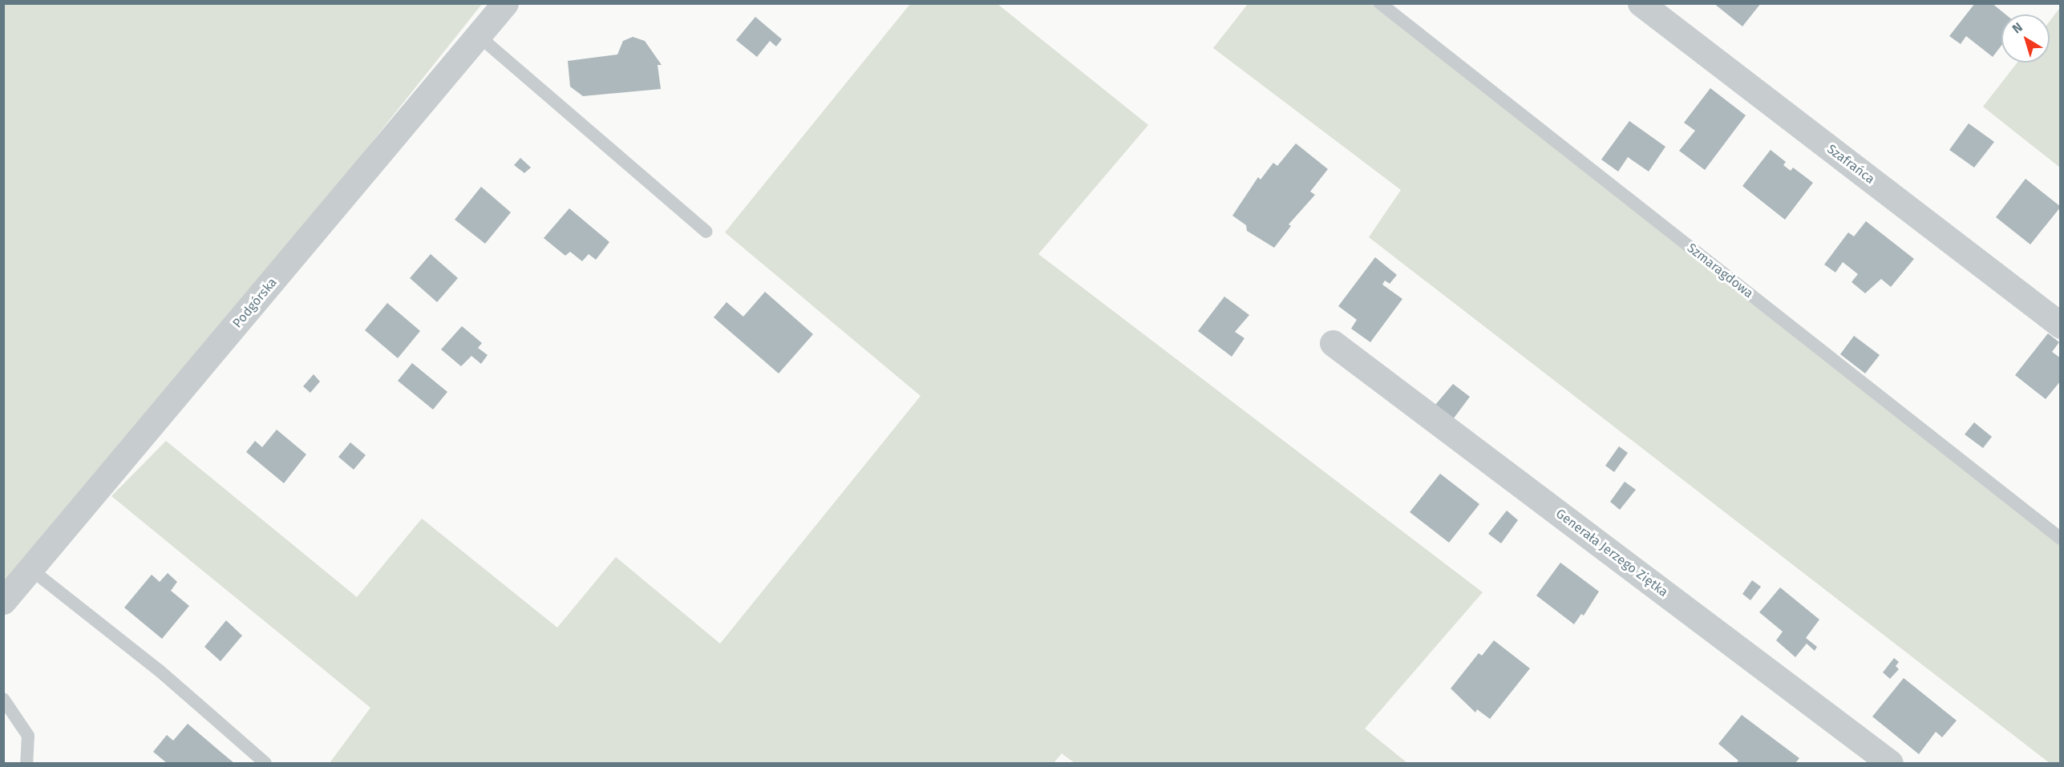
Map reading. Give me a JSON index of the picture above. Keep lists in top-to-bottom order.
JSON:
{
  "streets": {
    "street": ["Szafrańca", "Podgórska", "Generała Jerzego Ziętka"],
    "lane": ["Szmaragdowa"]
  },
  "north": "top left"
}
